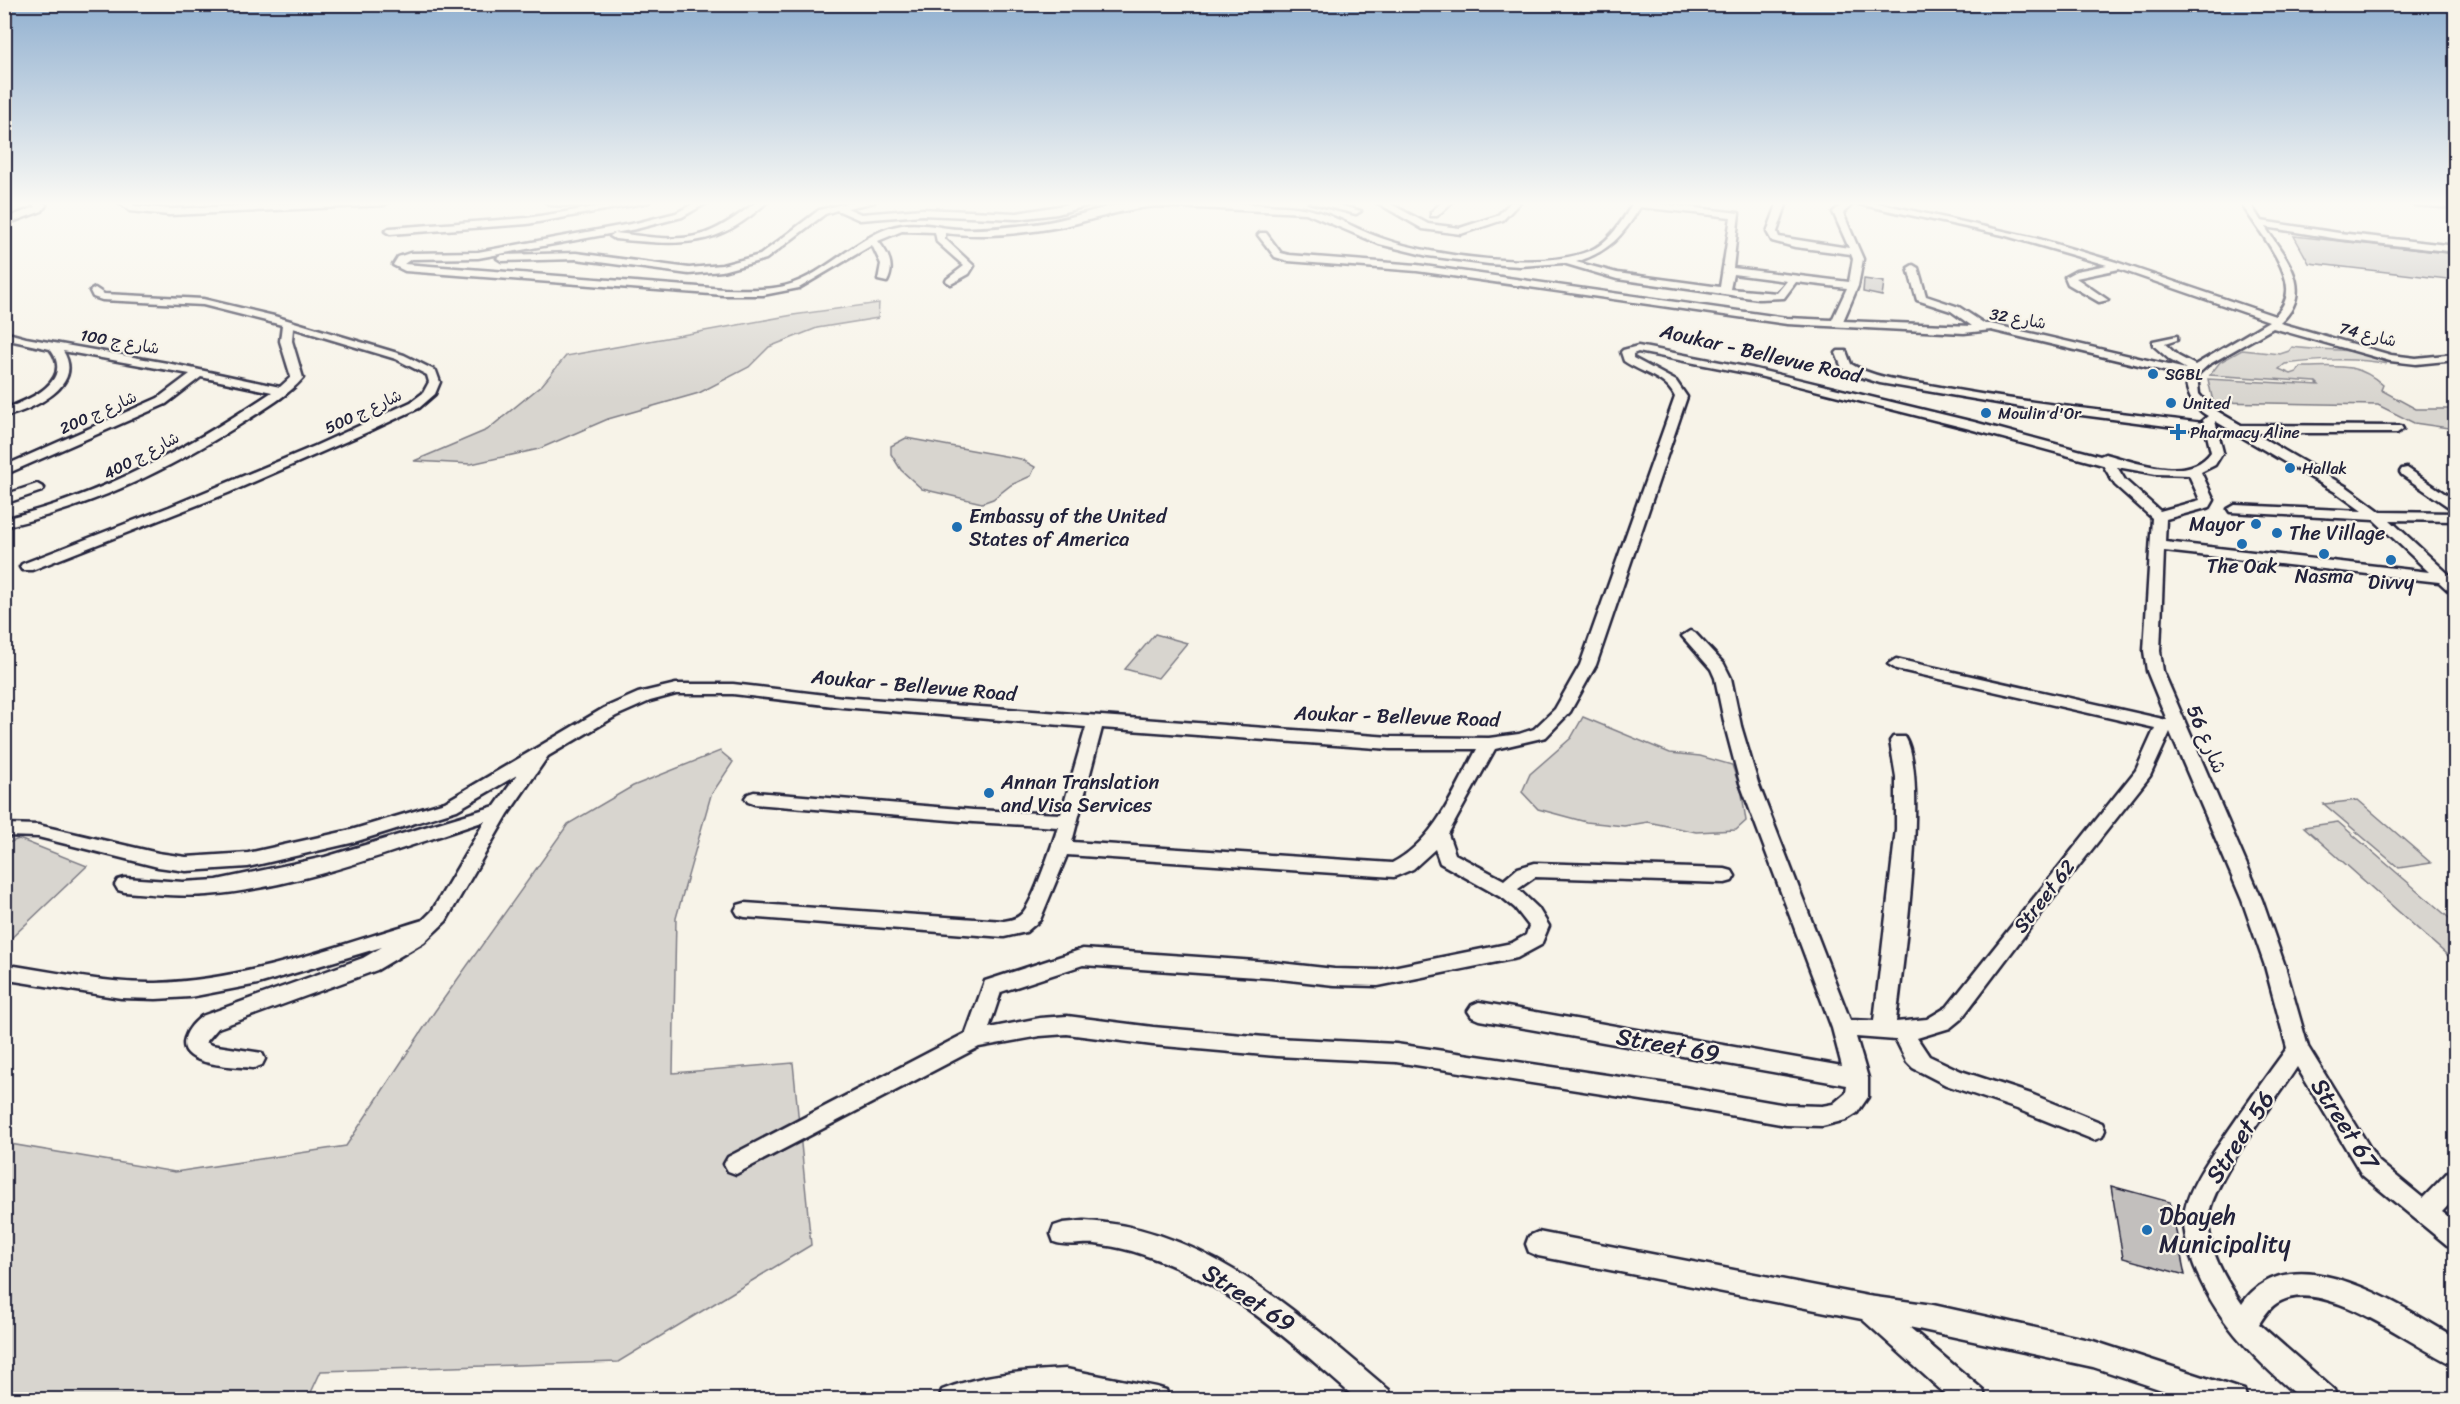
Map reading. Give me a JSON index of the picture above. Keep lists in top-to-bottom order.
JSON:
{
  "streets": {
    "street": [
      "شارع 32",
      "شارع 74",
      "شارع ج 100",
      "Aoukar - Bellevue Road",
      "شارع ج 500",
      "شارع ج 200",
      "شارع ج 400",
      "شارع 56",
      "Street 62",
      "Street 69",
      "Street 67",
      "Street 56"
    ]
  },
  "crossings": [
    ["شارع ج 100", "شارع ج 200"],
    ["شارع ج 100", "شارع ج 400"],
    ["شارع 56", "Street 62"],
    ["شارع 56", "Street 67"],
    ["شارع 56", "Street 56"],
    ["Street 67", "Street 56"]
  ],
  "places": {
    "other": [
      "SGBL",
      "United",
      "Moulin d'Or",
      "Hallak",
      "Mayor",
      "Embassy of the United States of America",
      "The Village",
      "The Oak",
      "Nasma",
      "Divvy",
      "Annan Translation and Visa Services",
      "Dbayeh Municipality"
    ],
    "health": ["Pharmacy Aline"]
  }
}
